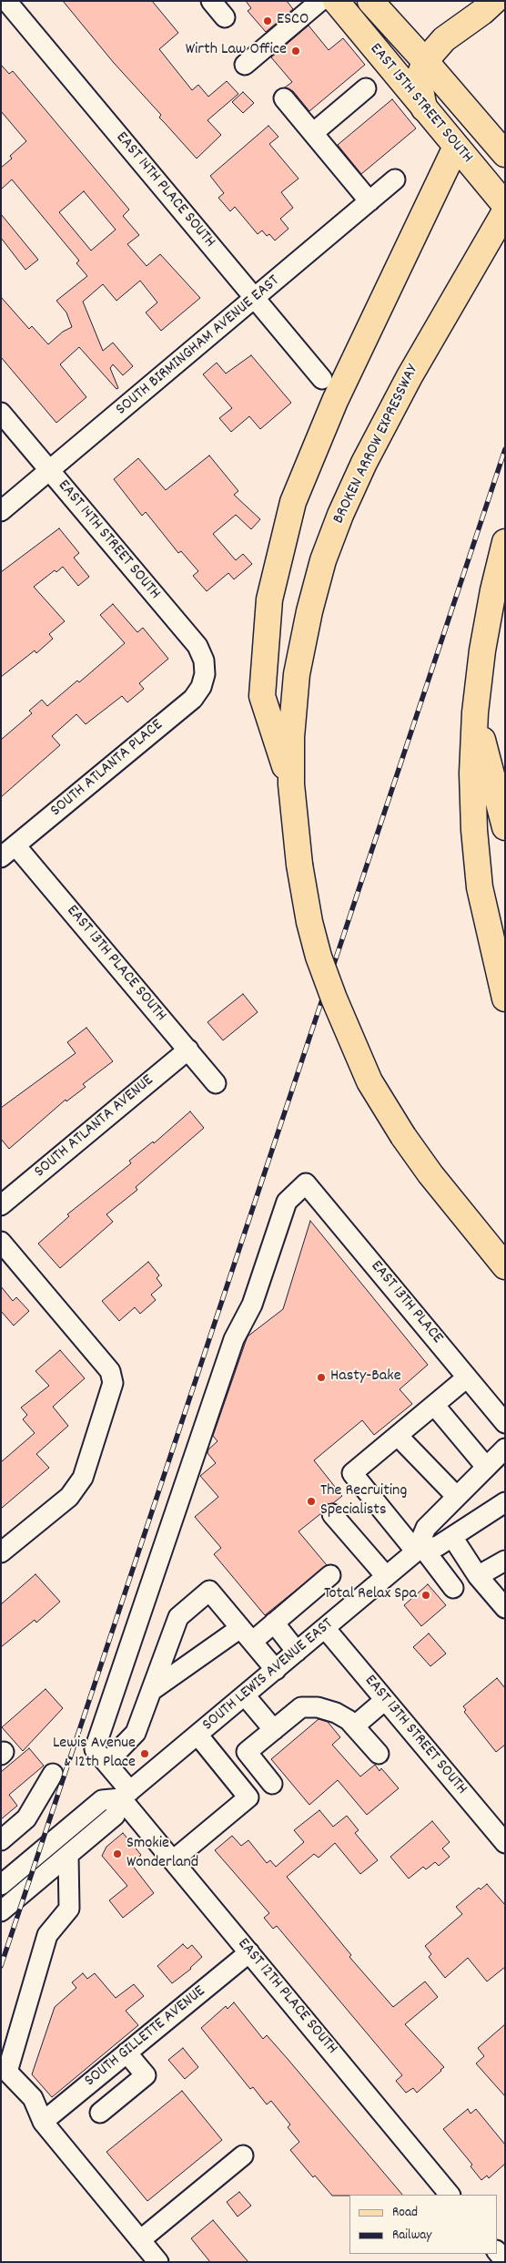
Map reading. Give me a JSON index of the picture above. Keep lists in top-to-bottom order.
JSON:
{
  "streets": {
    "main road": ["EAST 15TH STREET SOUTH", "BROKEN ARROW EXPRESSWAY"],
    "street": [
      "EAST 14TH PLACE SOUTH",
      "SOUTH BIRMINGHAM AVENUE EAST",
      "EAST 14TH STREET SOUTH",
      "SOUTH ATLANTA PLACE",
      "EAST 13TH PLACE SOUTH",
      "SOUTH ATLANTA AVENUE",
      "EAST 13TH PLACE",
      "SOUTH LEWIS AVENUE EAST",
      "EAST 13TH STREET SOUTH",
      "EAST 12TH PLACE SOUTH",
      "SOUTH GILLETTE AVENUE"
    ]
  },
  "crossings": [
    ["EAST 14TH PLACE SOUTH", "SOUTH BIRMINGHAM AVENUE EAST"],
    ["SOUTH BIRMINGHAM AVENUE EAST", "EAST 14TH STREET SOUTH"],
    ["EAST 14TH STREET SOUTH", "SOUTH ATLANTA PLACE"],
    ["SOUTH ATLANTA PLACE", "EAST 13TH PLACE SOUTH"],
    ["EAST 13TH PLACE SOUTH", "SOUTH ATLANTA AVENUE"],
    ["EAST 13TH PLACE", "EAST 12TH PLACE SOUTH"],
    ["SOUTH LEWIS AVENUE EAST", "EAST 13TH STREET SOUTH"],
    ["SOUTH LEWIS AVENUE EAST", "EAST 12TH PLACE SOUTH"],
    ["EAST 12TH PLACE SOUTH", "SOUTH GILLETTE AVENUE"]
  ],
  "places": [
    "ESCO",
    "Wirth Law Office",
    "Hasty-Bake",
    "The Recruiting Specialists",
    "Total Relax Spa",
    "Lewis Avenue & 12th Place",
    "Smokie Wonderland"
  ],
  "legend": ["Road", "Railway"]
}
